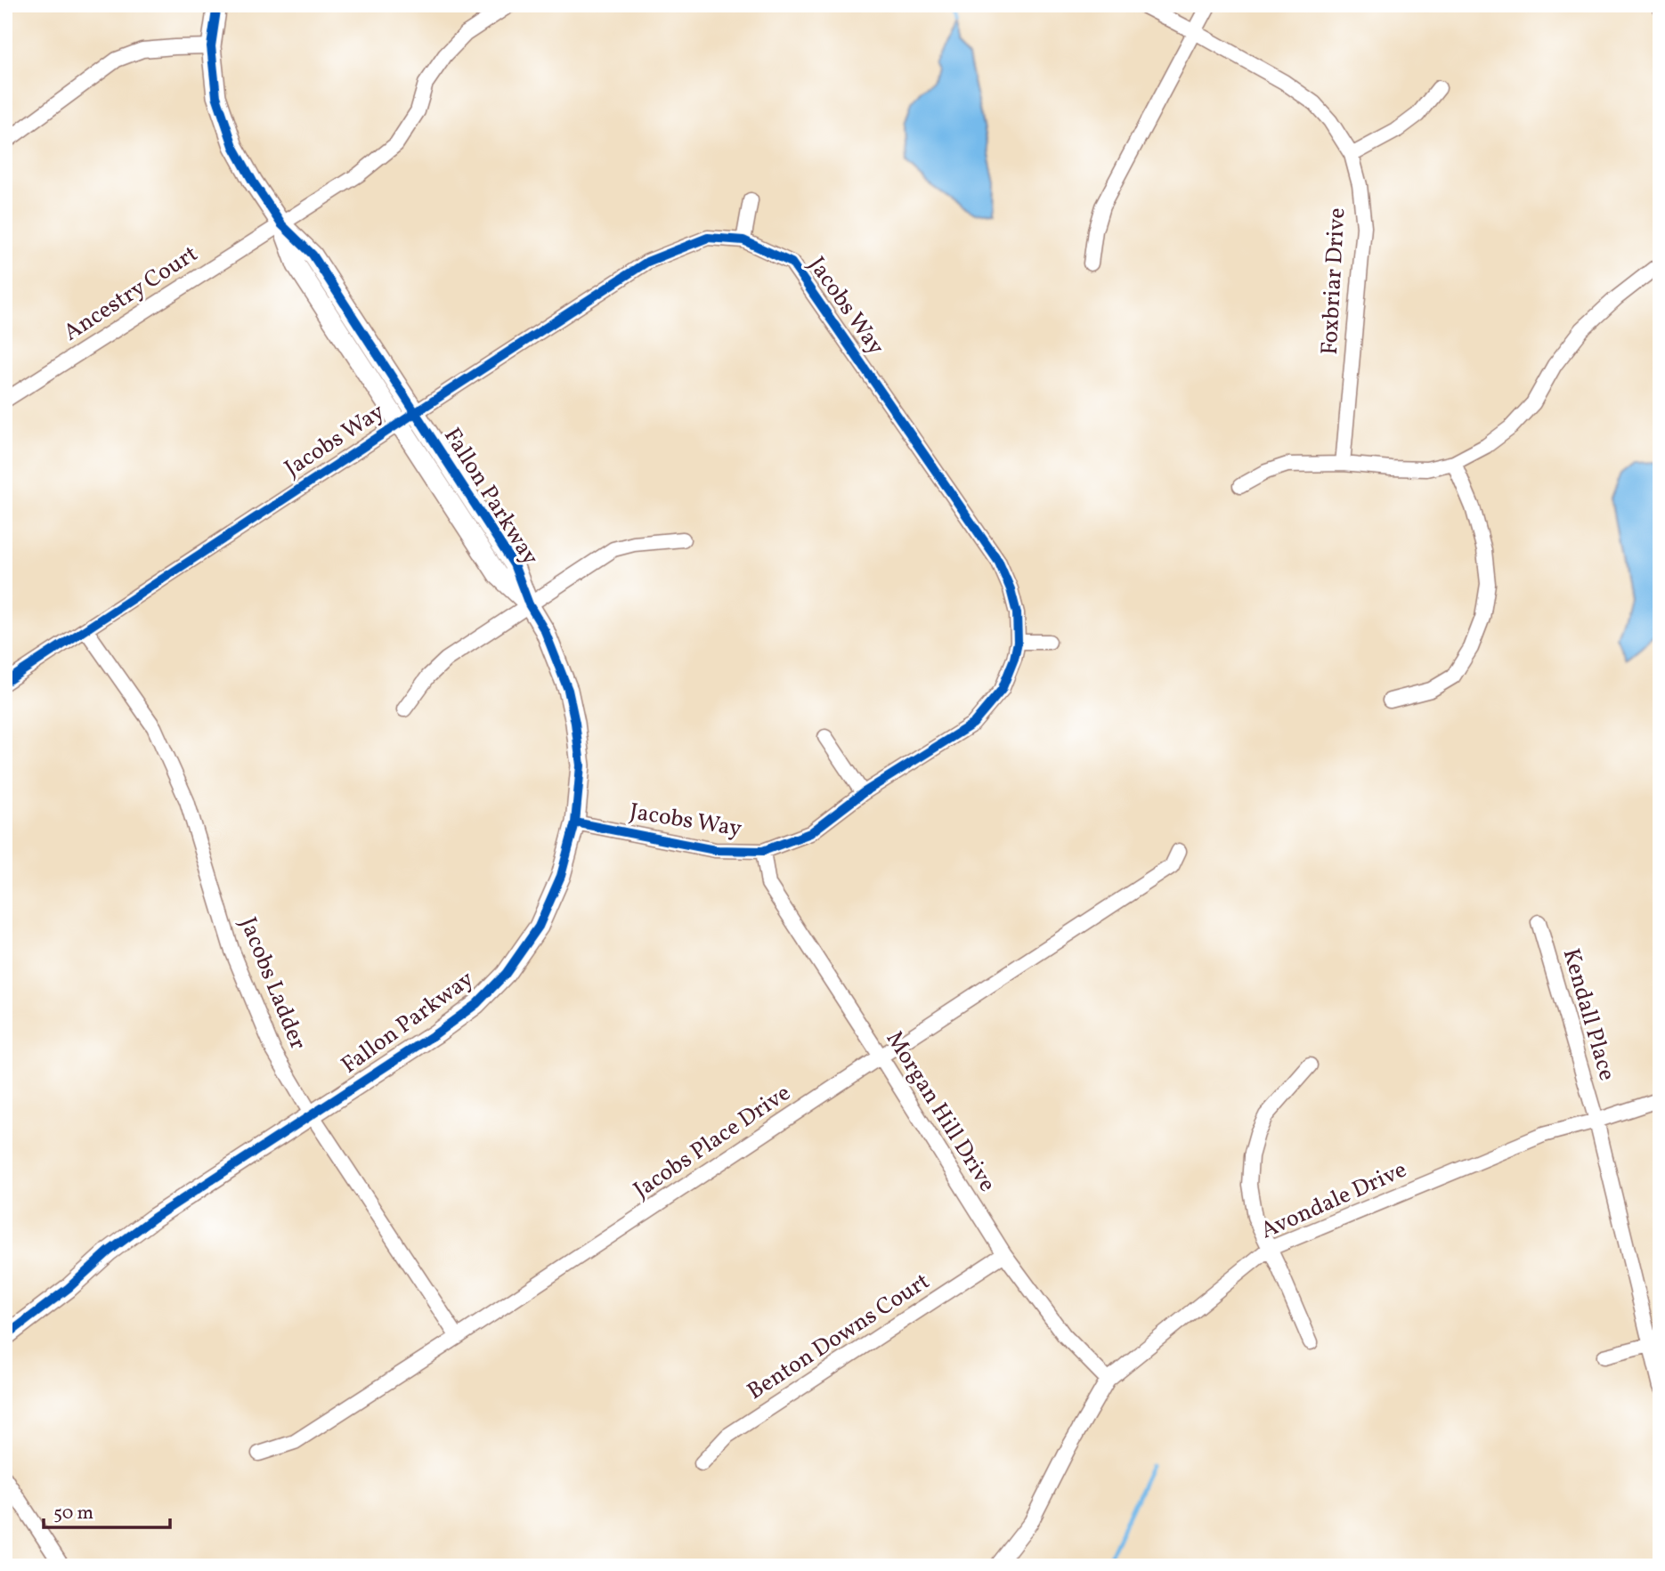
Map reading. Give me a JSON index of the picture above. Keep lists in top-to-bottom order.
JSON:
{
  "streets": {
    "street": [
      "Foxbriar Drive",
      "Ancestry Court",
      "Jacobs Way",
      "Fallon Parkway",
      "Jacobs Ladder",
      "Kendall Place",
      "Morgan Hill Drive",
      "Jacobs Place Drive",
      "Avondale Drive",
      "Benton Downs Court"
    ]
  },
  "crossings": [
    ["Ancestry Court", "Fallon Parkway"],
    ["Jacobs Way", "Fallon Parkway"],
    ["Jacobs Way", "Jacobs Ladder"],
    ["Jacobs Way", "Morgan Hill Drive"],
    ["Fallon Parkway", "Jacobs Ladder"],
    ["Jacobs Ladder", "Jacobs Place Drive"],
    ["Kendall Place", "Avondale Drive"],
    ["Morgan Hill Drive", "Jacobs Place Drive"],
    ["Morgan Hill Drive", "Avondale Drive"],
    ["Morgan Hill Drive", "Benton Downs Court"]
  ],
  "scale_bar": "50 m"
}
